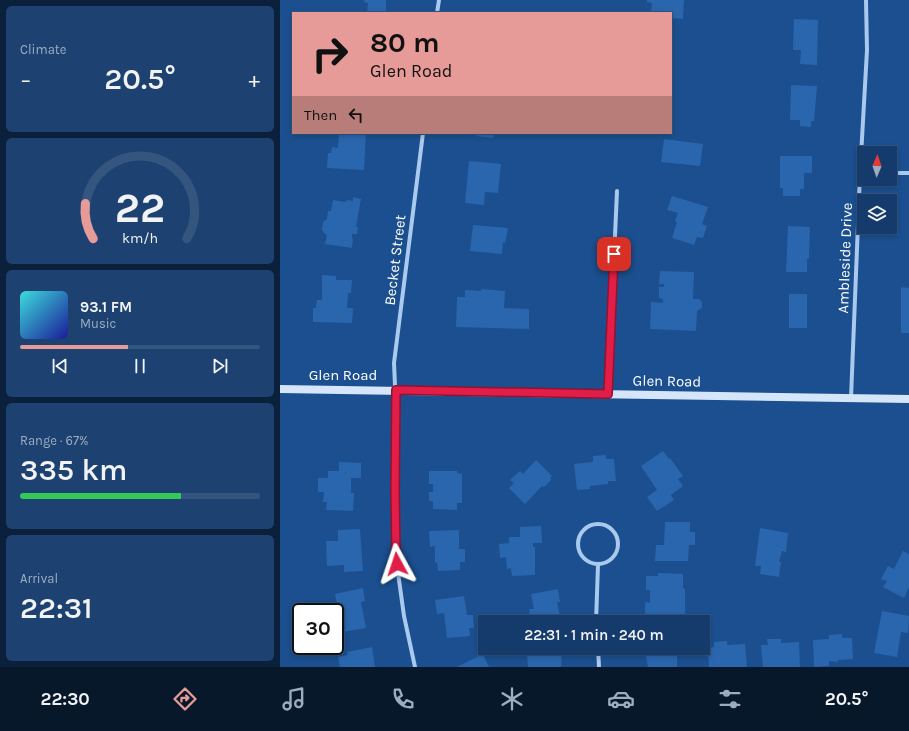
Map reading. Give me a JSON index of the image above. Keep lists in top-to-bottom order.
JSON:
{
  "streets": {
    "main road": ["Glen Road"],
    "street": ["Ambleside Drive", "Becket Street"]
  },
  "crossings": [
    ["Ambleside Drive", "Glen Road"],
    ["Becket Street", "Glen Road"]
  ],
  "north": "top",
  "page": {
    "tile": [
      "Climate",
      ["Range · 67%", "335 km"],
      ["Arrival", "22:31"]
    ],
    "turn": ["80 m", "Glen Road"],
    "heat": ["−", "20.5°", "+"],
    "then": "Then",
    "song": ["93.1 FM", "Music"],
    "limit": "30",
    "trip": "22:31 · 1 min · 240 m",
    "tabs": ["22:30", "20.5°"],
    "gauge": ["22", "km/h"]
  }
}
